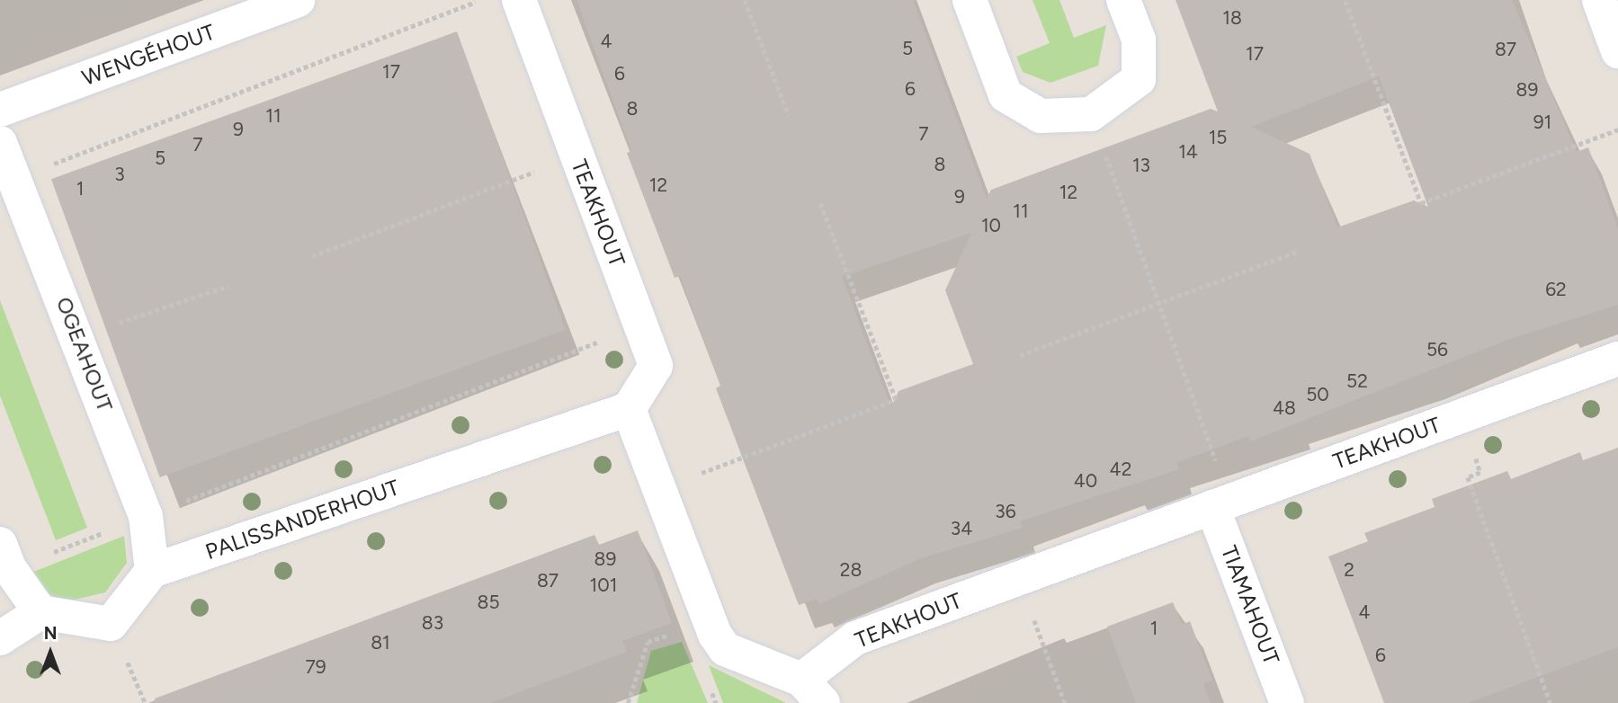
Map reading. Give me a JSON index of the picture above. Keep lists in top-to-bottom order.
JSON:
{
  "streets": {
    "street": [
      "WENGÉHOUT",
      "TEAKHOUT",
      "OGEAHOUT",
      "PALISSANDERHOUT",
      "TIAMAHOUT"
    ]
  },
  "crossings": [
    ["TEAKHOUT", "PALISSANDERHOUT"],
    ["TEAKHOUT", "TIAMAHOUT"],
    ["OGEAHOUT", "PALISSANDERHOUT"]
  ],
  "house_numbers": [
    "18",
    "4",
    "5",
    "87",
    "17",
    "17",
    "6",
    "6",
    "89",
    "8",
    "11",
    "91",
    "9",
    "7",
    "15",
    "7",
    "14",
    "5",
    "8",
    "13",
    "3",
    "12",
    "1",
    "12",
    "9",
    "11",
    "10",
    "62",
    "56",
    "52",
    "50",
    "48",
    "42",
    "40",
    "36",
    "34",
    "89",
    "28",
    "2",
    "87",
    "101",
    "85",
    "4",
    "83",
    "1",
    "81",
    "6",
    "79"
  ],
  "north": "top"
}
